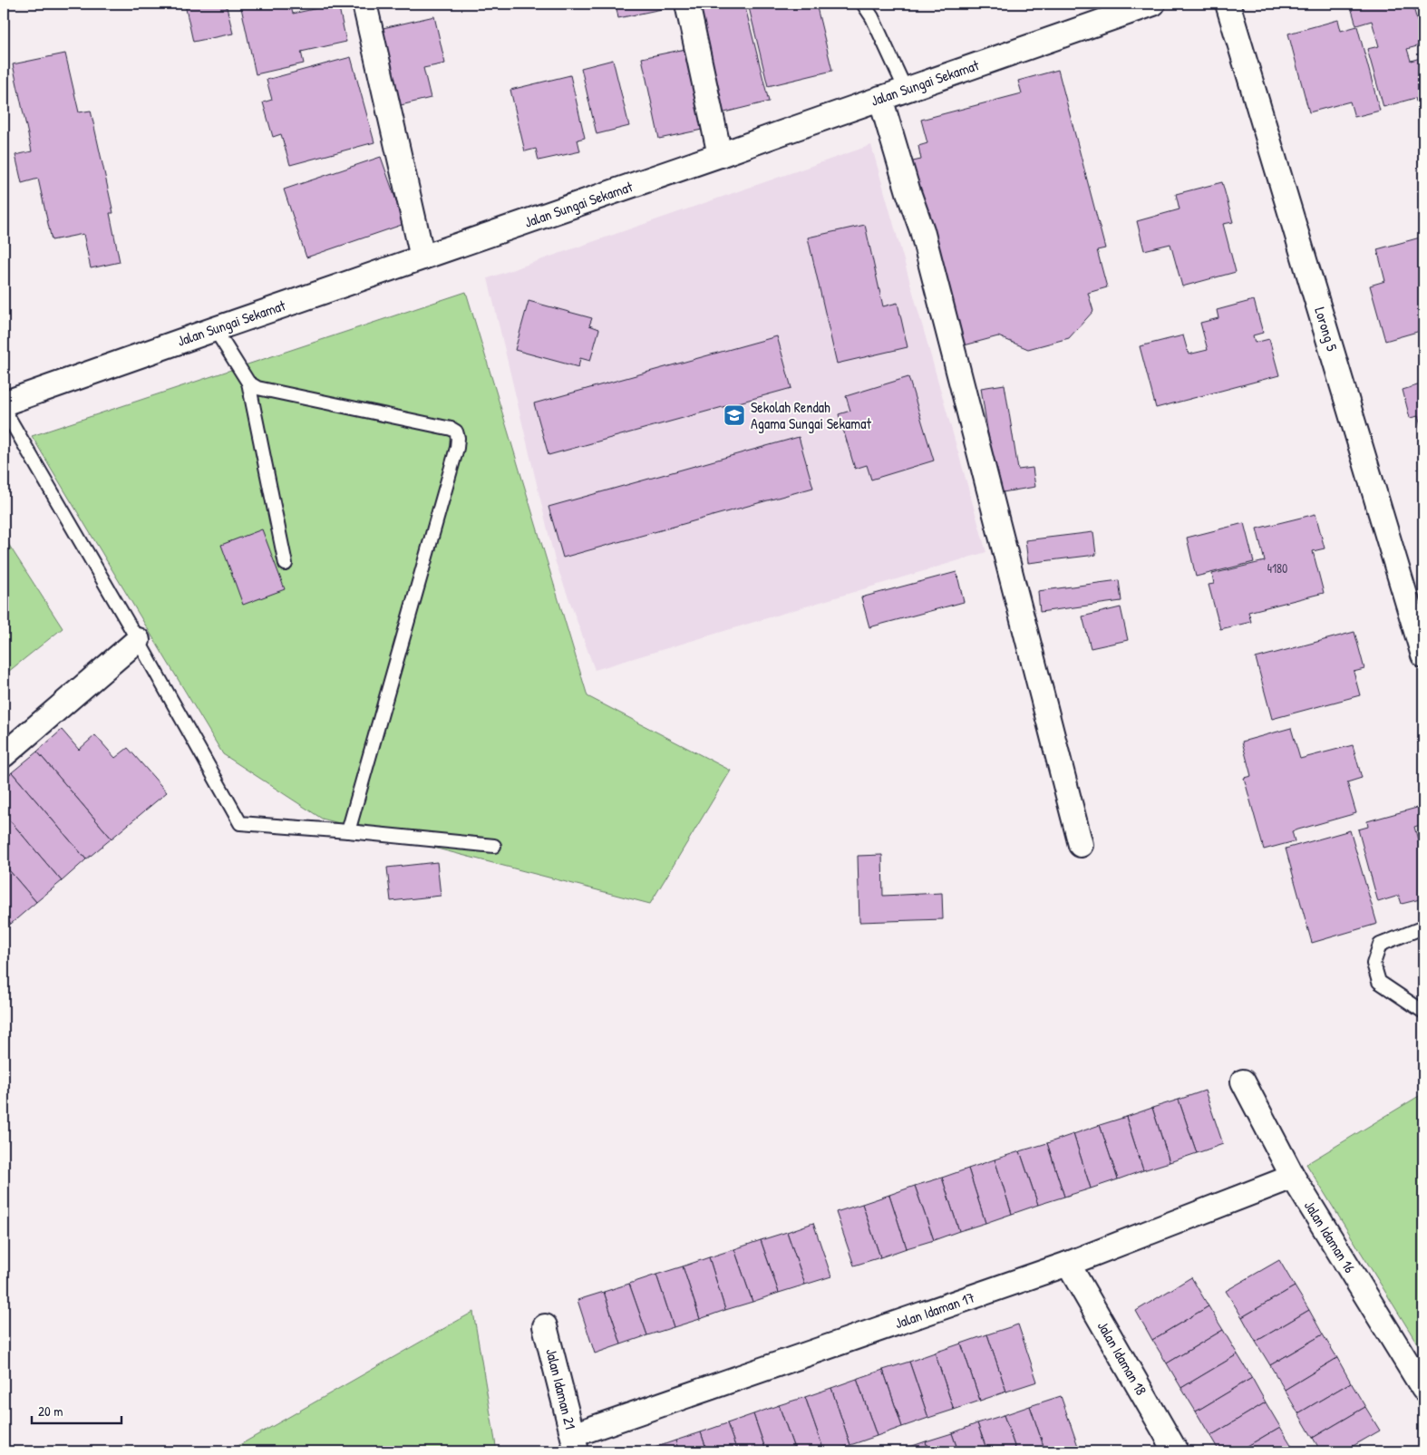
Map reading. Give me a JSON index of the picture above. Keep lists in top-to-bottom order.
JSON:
{
  "streets": {
    "street": [
      "Jalan Sungai Sekamat",
      "Lorong 5",
      "Jalan Idaman 16",
      "Jalan Idaman 17",
      "Jalan Idaman 18",
      "Jalan Idaman 21"
    ]
  },
  "crossings": [
    ["Jalan Idaman 16", "Jalan Idaman 17"],
    ["Jalan Idaman 17", "Jalan Idaman 18"],
    ["Jalan Idaman 17", "Jalan Idaman 21"]
  ],
  "places": {
    "school or university": ["Sekolah Rendah Agama Sungai Sekamat"]
  },
  "house_numbers": ["4180"],
  "scale_bar": "20 m"
}
